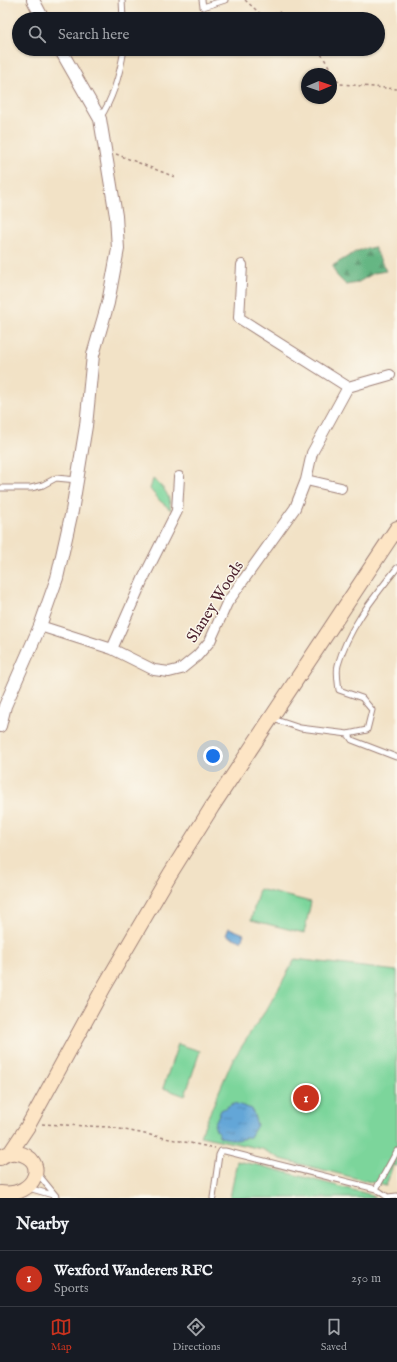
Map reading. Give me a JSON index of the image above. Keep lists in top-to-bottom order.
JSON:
{
  "streets": {
    "street": ["Slaney Woods"]
  },
  "north": "right",
  "page": {
    "search": "Search here",
    "pins": "1",
    "heading": "Nearby",
    "list": [
      {
        "mark": "1",
        "name": "Wexford Wanderers RFC",
        "note": "Sports",
        "value": "250 m"
      }
    ],
    "nav": ["Map", "Directions", "Saved"]
  }
}
